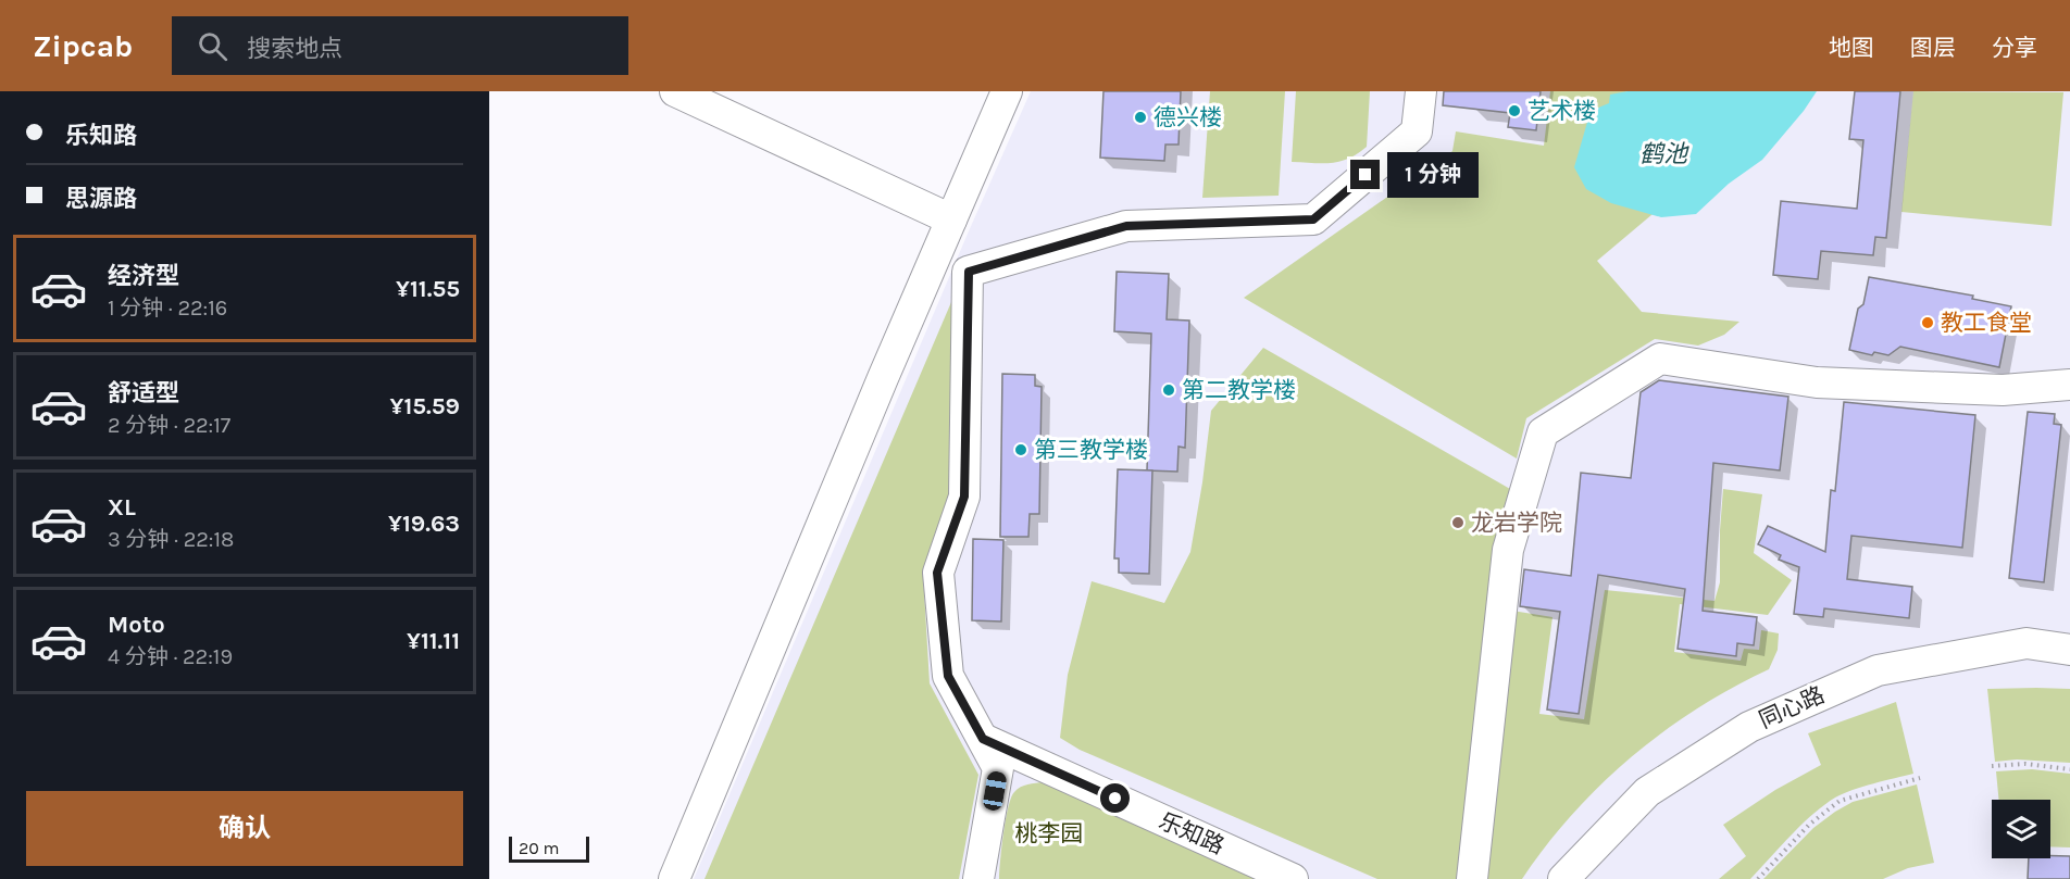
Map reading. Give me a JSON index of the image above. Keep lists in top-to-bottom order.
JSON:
{
  "streets": {
    "street": ["同心路", "乐知路"]
  },
  "water": ["鹤池"],
  "parks": ["桃李园"],
  "places": [
    "艺术楼",
    "德兴楼",
    "教工食堂",
    "第二教学楼",
    "第三教学楼",
    "龙岩学院"
  ],
  "scale_bar": "20 m",
  "page": {
    "header": "Zipcab",
    "search": "搜索地点",
    "nav": ["地图", "图层", "分享"],
    "banner": ["乐知路", "思源路"],
    "bubble": "1 分钟",
    "list": [
      {
        "name": "经济型",
        "note": "1 分钟 · 22:16",
        "value": "¥11.55"
      },
      {
        "name": "舒适型",
        "note": "2 分钟 · 22:17",
        "value": "¥15.59"
      },
      {
        "name": "XL",
        "note": "3 分钟 · 22:18",
        "value": "¥19.63"
      },
      {
        "name": "Moto",
        "note": "4 分钟 · 22:19",
        "value": "¥11.11"
      }
    ],
    "buttons": "确认",
    "scale": "20 m"
  }
}
